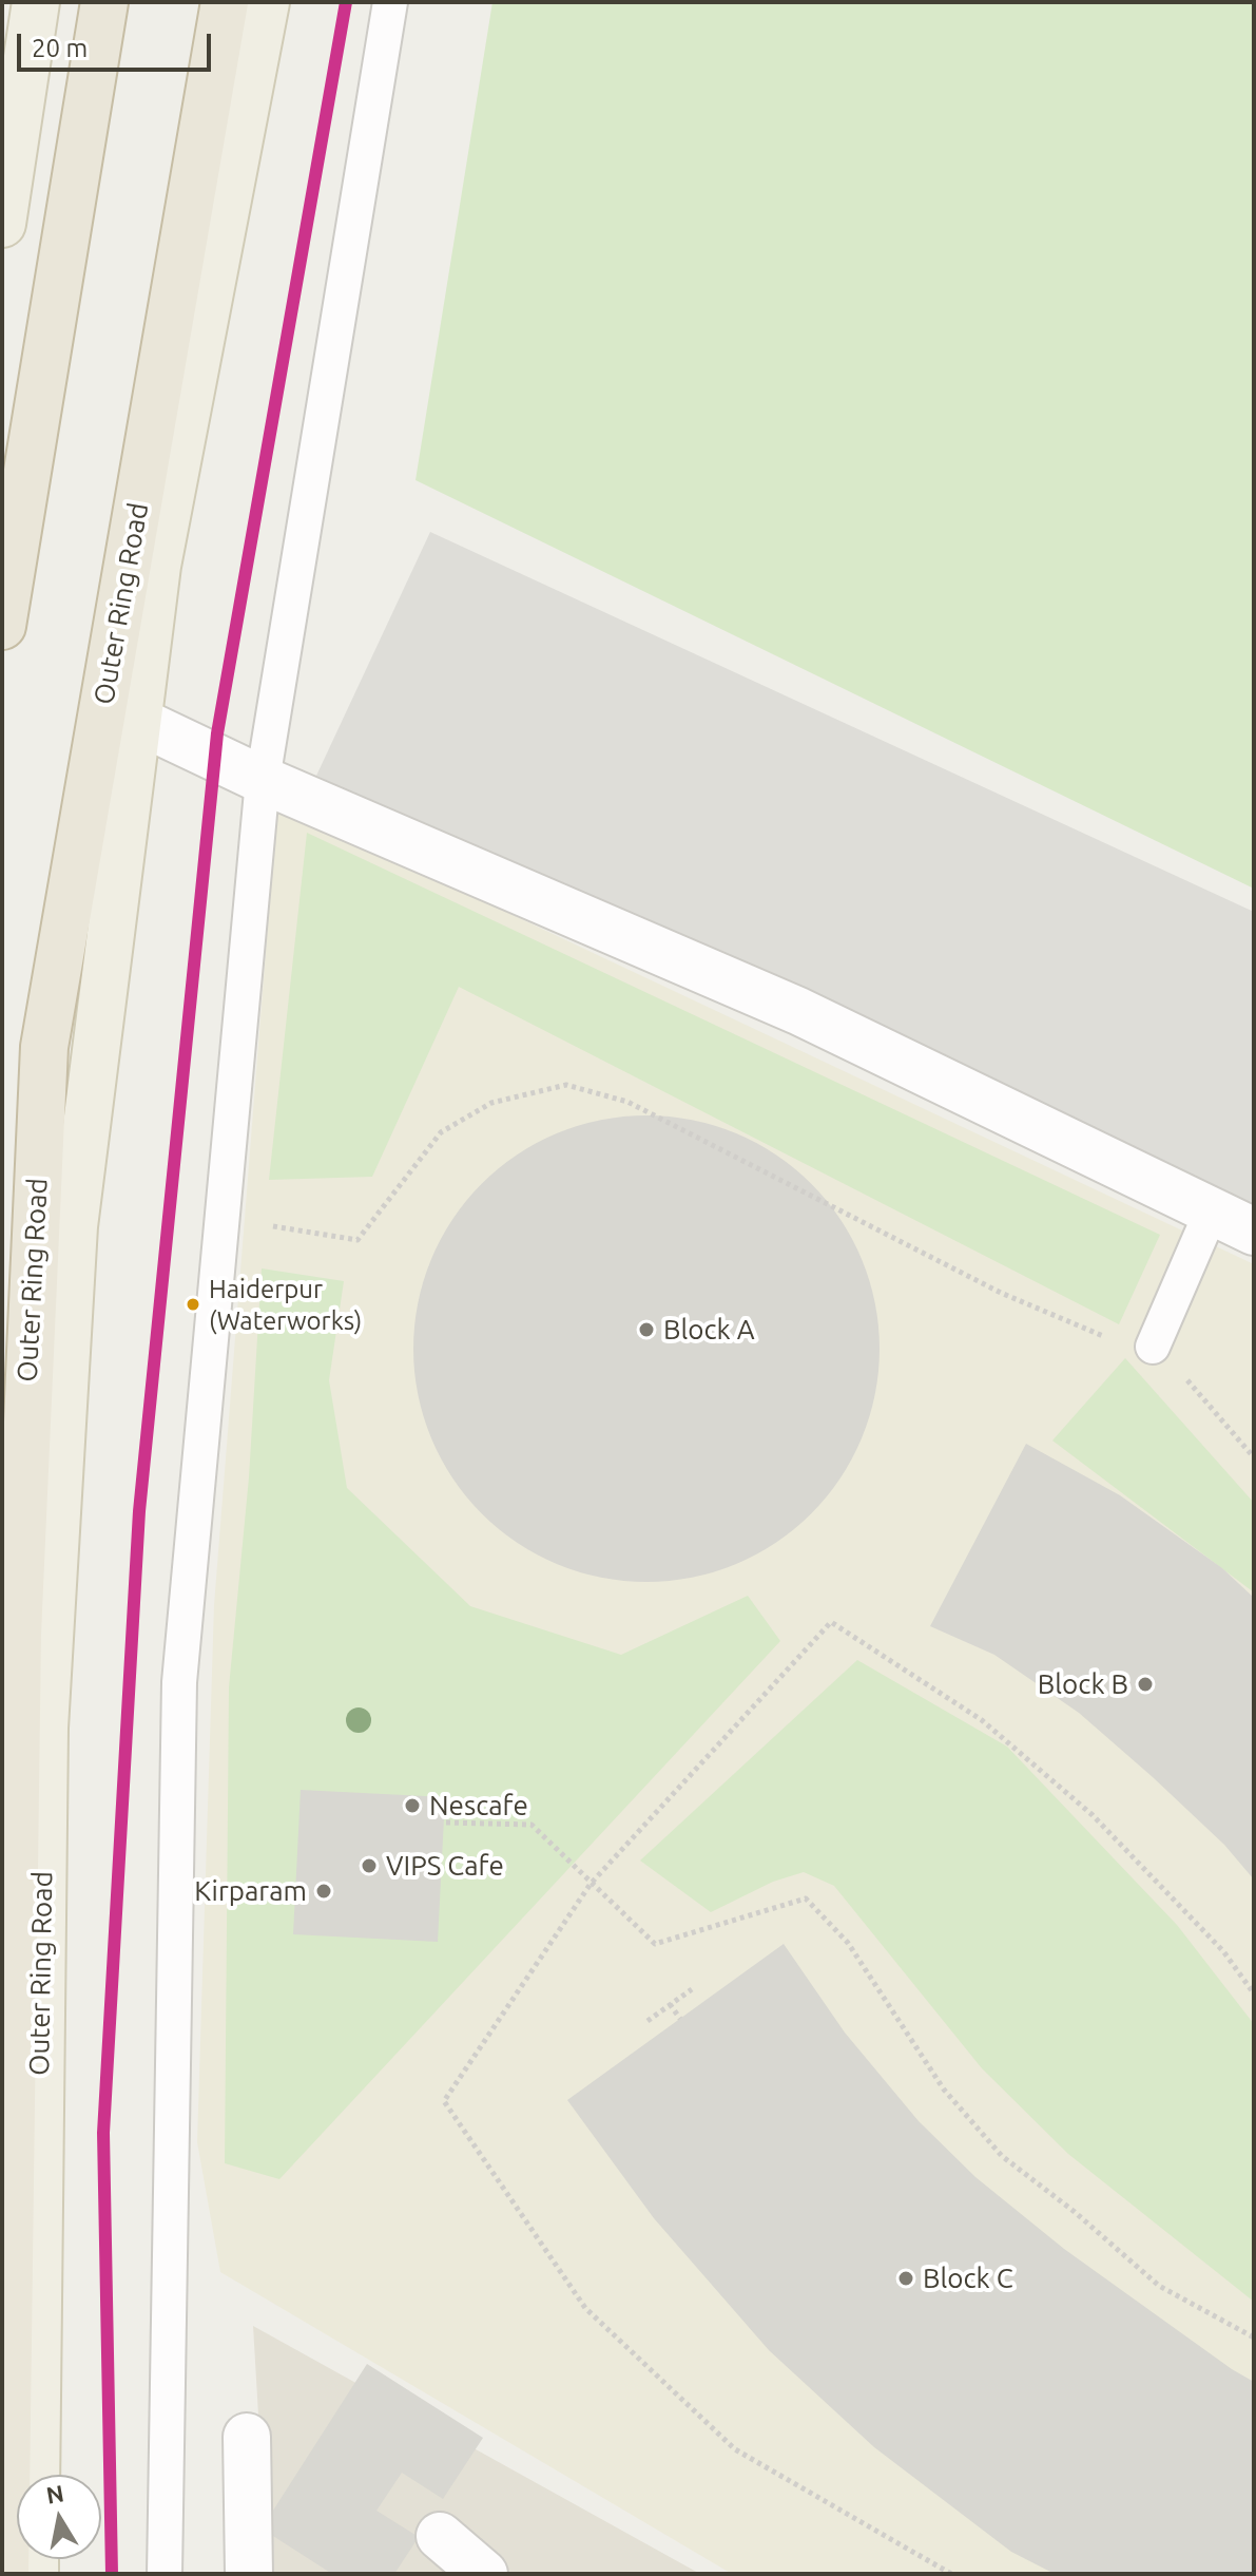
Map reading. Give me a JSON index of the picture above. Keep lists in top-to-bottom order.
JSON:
{
  "streets": {
    "highway": ["Outer Ring Road"]
  },
  "places": [
    "Haiderpur (Waterworks)",
    "Block A",
    "Block B",
    "Nescafe",
    "VIPS Cafe",
    "Kirparam",
    "Block C"
  ],
  "scale_bar": "20 m",
  "north": "top"
}
